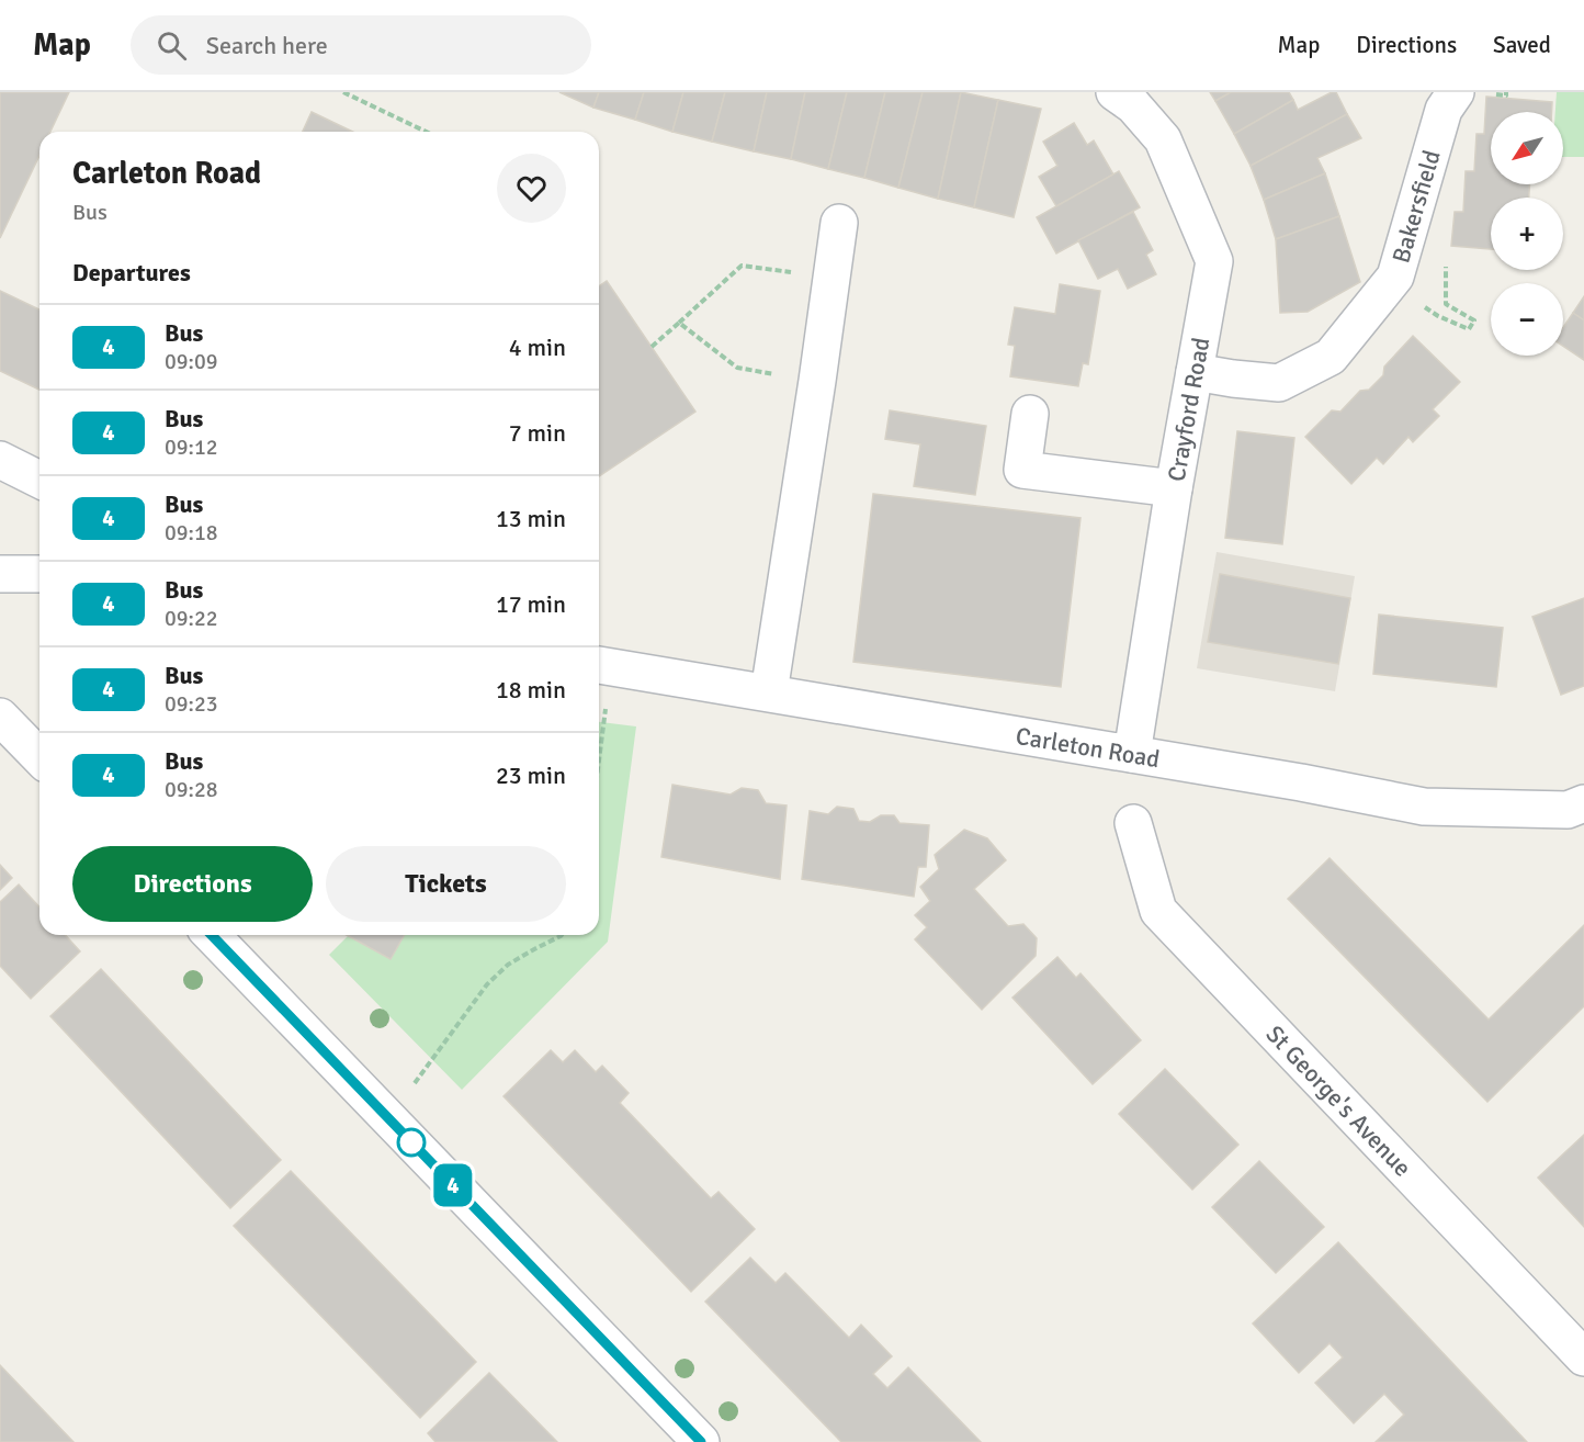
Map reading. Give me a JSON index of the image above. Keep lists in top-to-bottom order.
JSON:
{
  "streets": {
    "street": [
      "Bakersfield",
      "Crayford Road",
      "Carleton Road",
      "St George's Avenue"
    ]
  },
  "crossings": [
    ["Bakersfield", "Crayford Road"],
    ["Crayford Road", "Carleton Road"]
  ],
  "lines": ["bus line 4"],
  "north": "bottom left",
  "page": {
    "header": "Map",
    "search": "Search here",
    "nav": ["Map", "Directions", "Saved"],
    "on_map": "4",
    "map_buttons": ["+", "−"],
    "heading": [
      ["Carleton Road", "Bus"],
      "Departures"
    ],
    "list": [
      {
        "mark": "4",
        "name": "Bus",
        "note": "09:09",
        "value": "4 min"
      },
      {
        "mark": "4",
        "name": "Bus",
        "note": "09:12",
        "value": "7 min"
      },
      {
        "mark": "4",
        "name": "Bus",
        "note": "09:18",
        "value": "13 min"
      },
      {
        "mark": "4",
        "name": "Bus",
        "note": "09:22",
        "value": "17 min"
      },
      {
        "mark": "4",
        "name": "Bus",
        "note": "09:23",
        "value": "18 min"
      },
      {
        "mark": "4",
        "name": "Bus",
        "note": "09:28",
        "value": "23 min"
      }
    ],
    "buttons": ["Directions", "Tickets"]
  }
}
